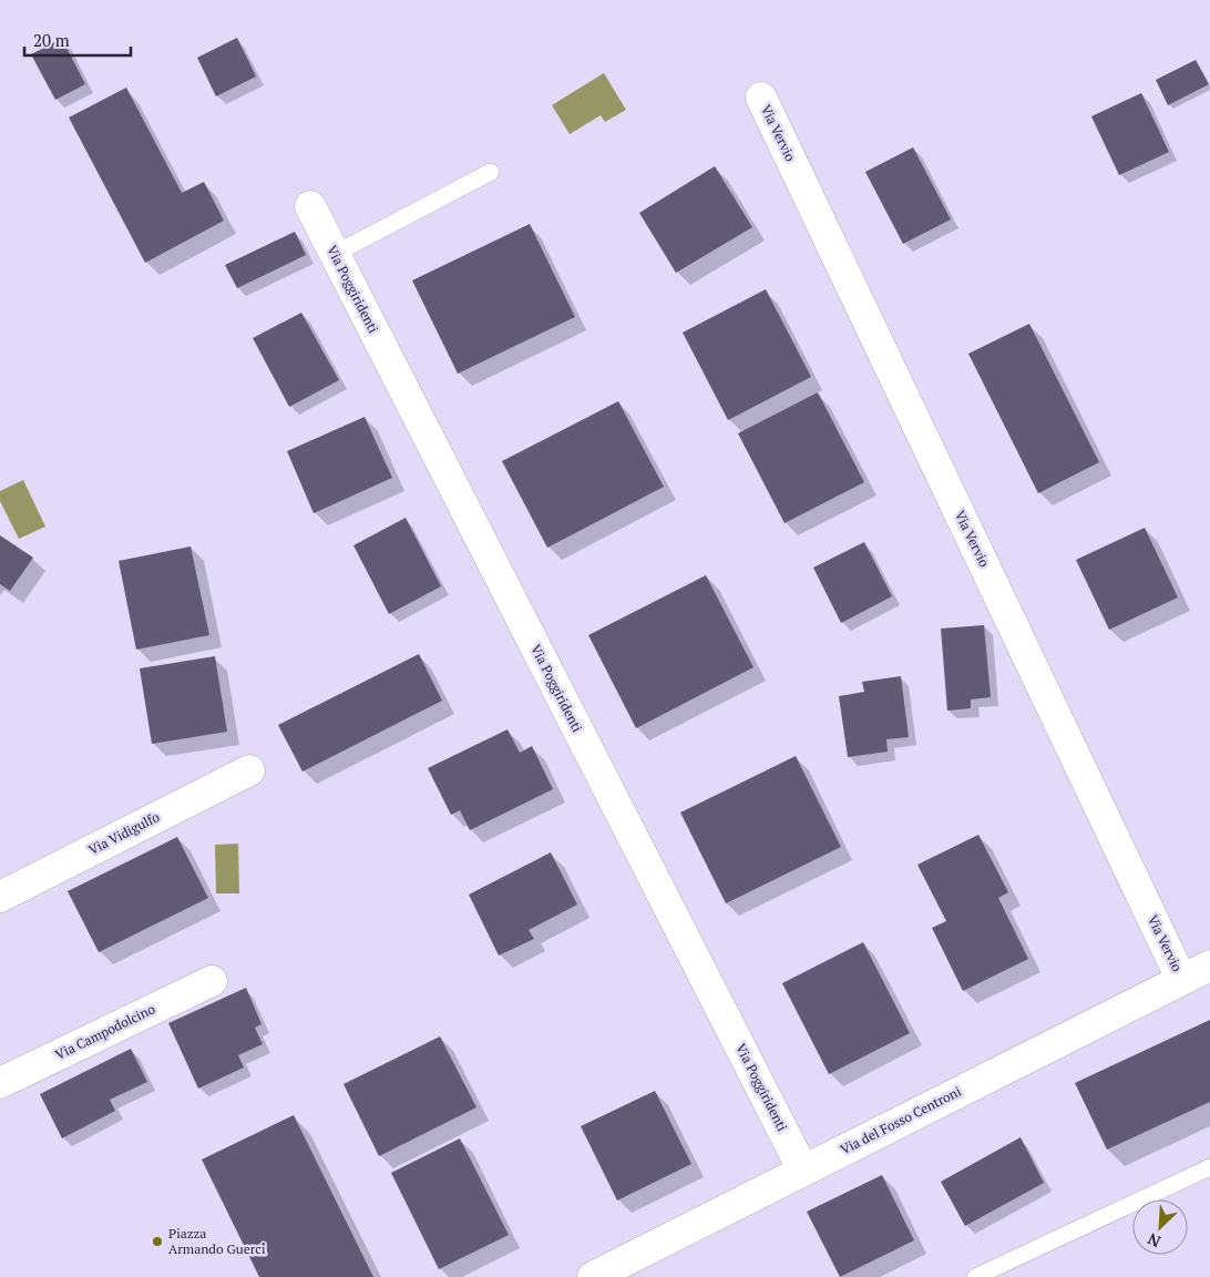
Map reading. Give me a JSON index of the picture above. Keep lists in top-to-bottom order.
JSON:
{
  "streets": {
    "street": [
      "Via Vervio",
      "Via Poggiridenti",
      "Via Vidigulfo",
      "Via Campodolcino",
      "Via del Fosso Centroni"
    ]
  },
  "crossings": [
    ["Via Vervio", "Via del Fosso Centroni"],
    ["Via Poggiridenti", "Via del Fosso Centroni"]
  ],
  "places": ["Piazza Armando Guerci"],
  "scale_bar": "20 m",
  "north": "bottom left"
}
